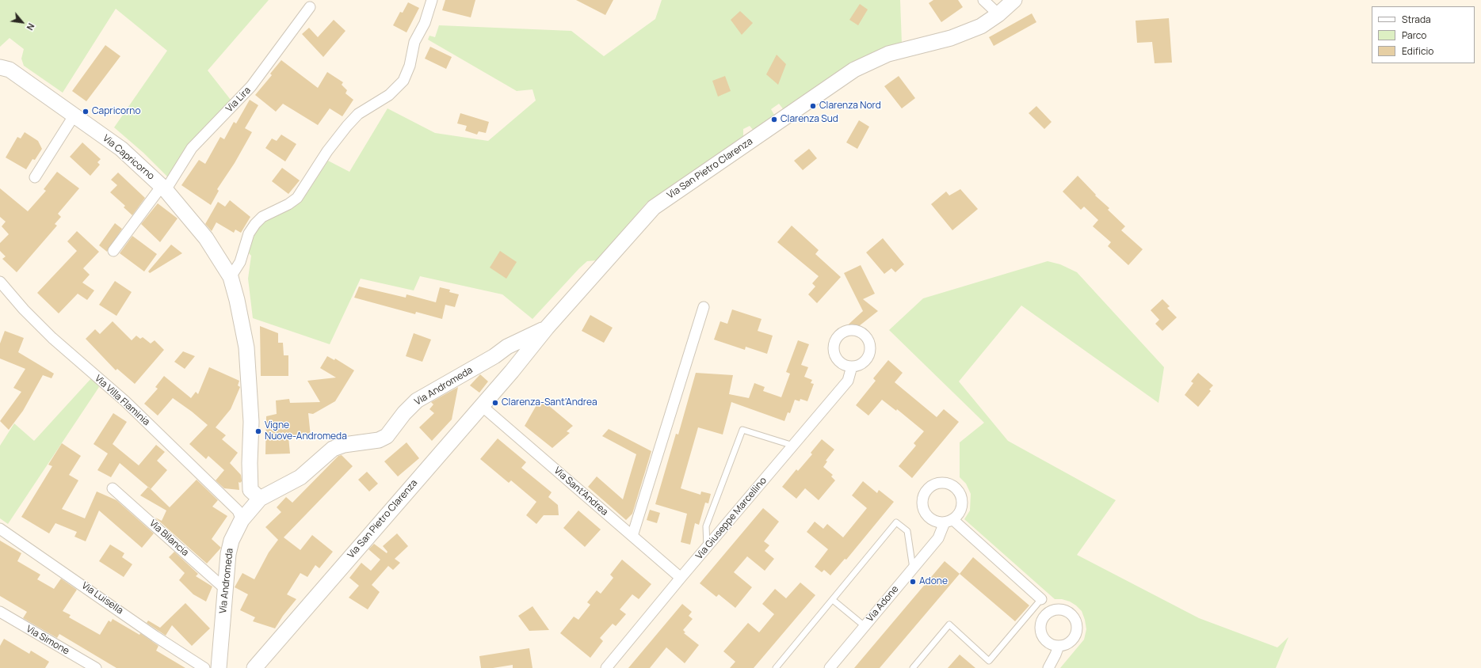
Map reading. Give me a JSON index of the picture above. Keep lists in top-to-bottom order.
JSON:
{
  "streets": {
    "main road": ["Via Capricorno", "Via San Pietro Clarenza", "Via Andromeda"],
    "street": [
      "Via Lira",
      "Via Villa Flaminia",
      "Via Sant'Andrea",
      "Via Giuseppe Marcellino",
      "Via Bilancia",
      "Via Luisella",
      "Via Adone",
      "Via Simone"
    ]
  },
  "crossings": [
    ["Via Lira", "Via Capricorno"],
    ["Via Capricorno", "Via Andromeda"],
    ["Via San Pietro Clarenza", "Via Andromeda"],
    ["Via San Pietro Clarenza", "Via Sant'Andrea"],
    ["Via Andromeda", "Via Villa Flaminia"],
    ["Via Andromeda", "Via Bilancia"],
    ["Via Sant'Andrea", "Via Giuseppe Marcellino"]
  ],
  "places": [
    "Clarenza Nord",
    "Capricorno",
    "Clarenza Sud",
    "Clarenza-Sant'Andrea",
    "Vigne Nuove-Andromeda",
    "Adone"
  ],
  "legend": ["Strada", "Parco", "Edificio"],
  "north": "bottom right"
}
